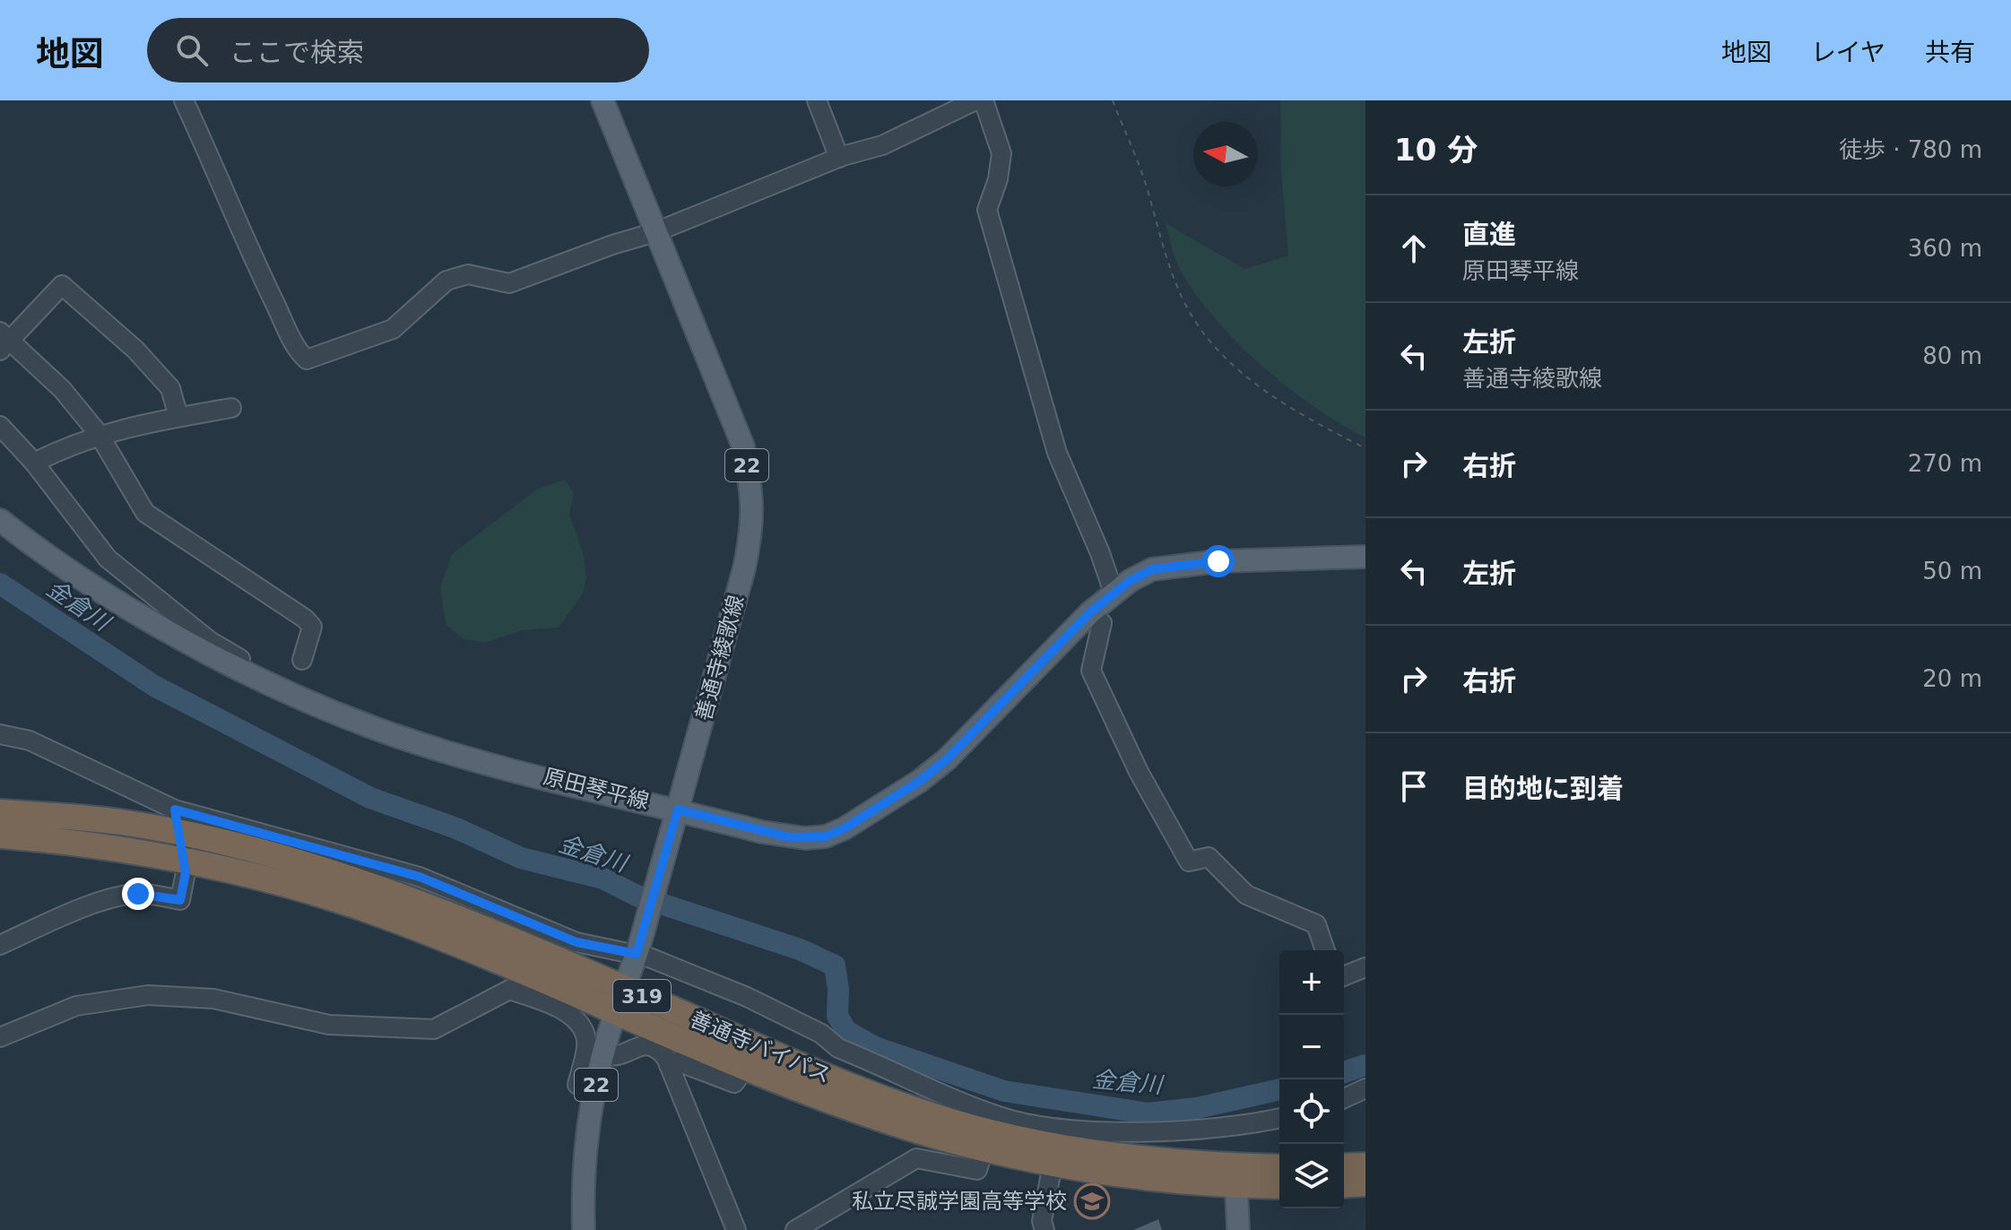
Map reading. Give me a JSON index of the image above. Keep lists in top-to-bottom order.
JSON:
{
  "streets": {
    "highway": ["319", "善通寺バイパス"],
    "main road": ["22", "善通寺綾歌線", "原田琴平線"]
  },
  "crossings": [
    ["善通寺綾歌線", "原田琴平線"],
    ["善通寺綾歌線", "善通寺バイパス"]
  ],
  "water": ["金倉川"],
  "places": {
    "school or university": ["私立尽誠学園高等学校"]
  },
  "north": "left",
  "page": {
    "header": "地図",
    "search": "ここで検索",
    "nav": ["地図", "レイヤ", "共有"],
    "heading": ["10 分", "徒歩 · 780 m"],
    "list": [
      ["直進", "原田琴平線", "360 m"],
      ["左折", "善通寺綾歌線", "80 m"],
      ["右折", "270 m"],
      ["左折", "50 m"],
      ["右折", "20 m"],
      "目的地に到着"
    ],
    "map_buttons": ["+", "−"]
  }
}
